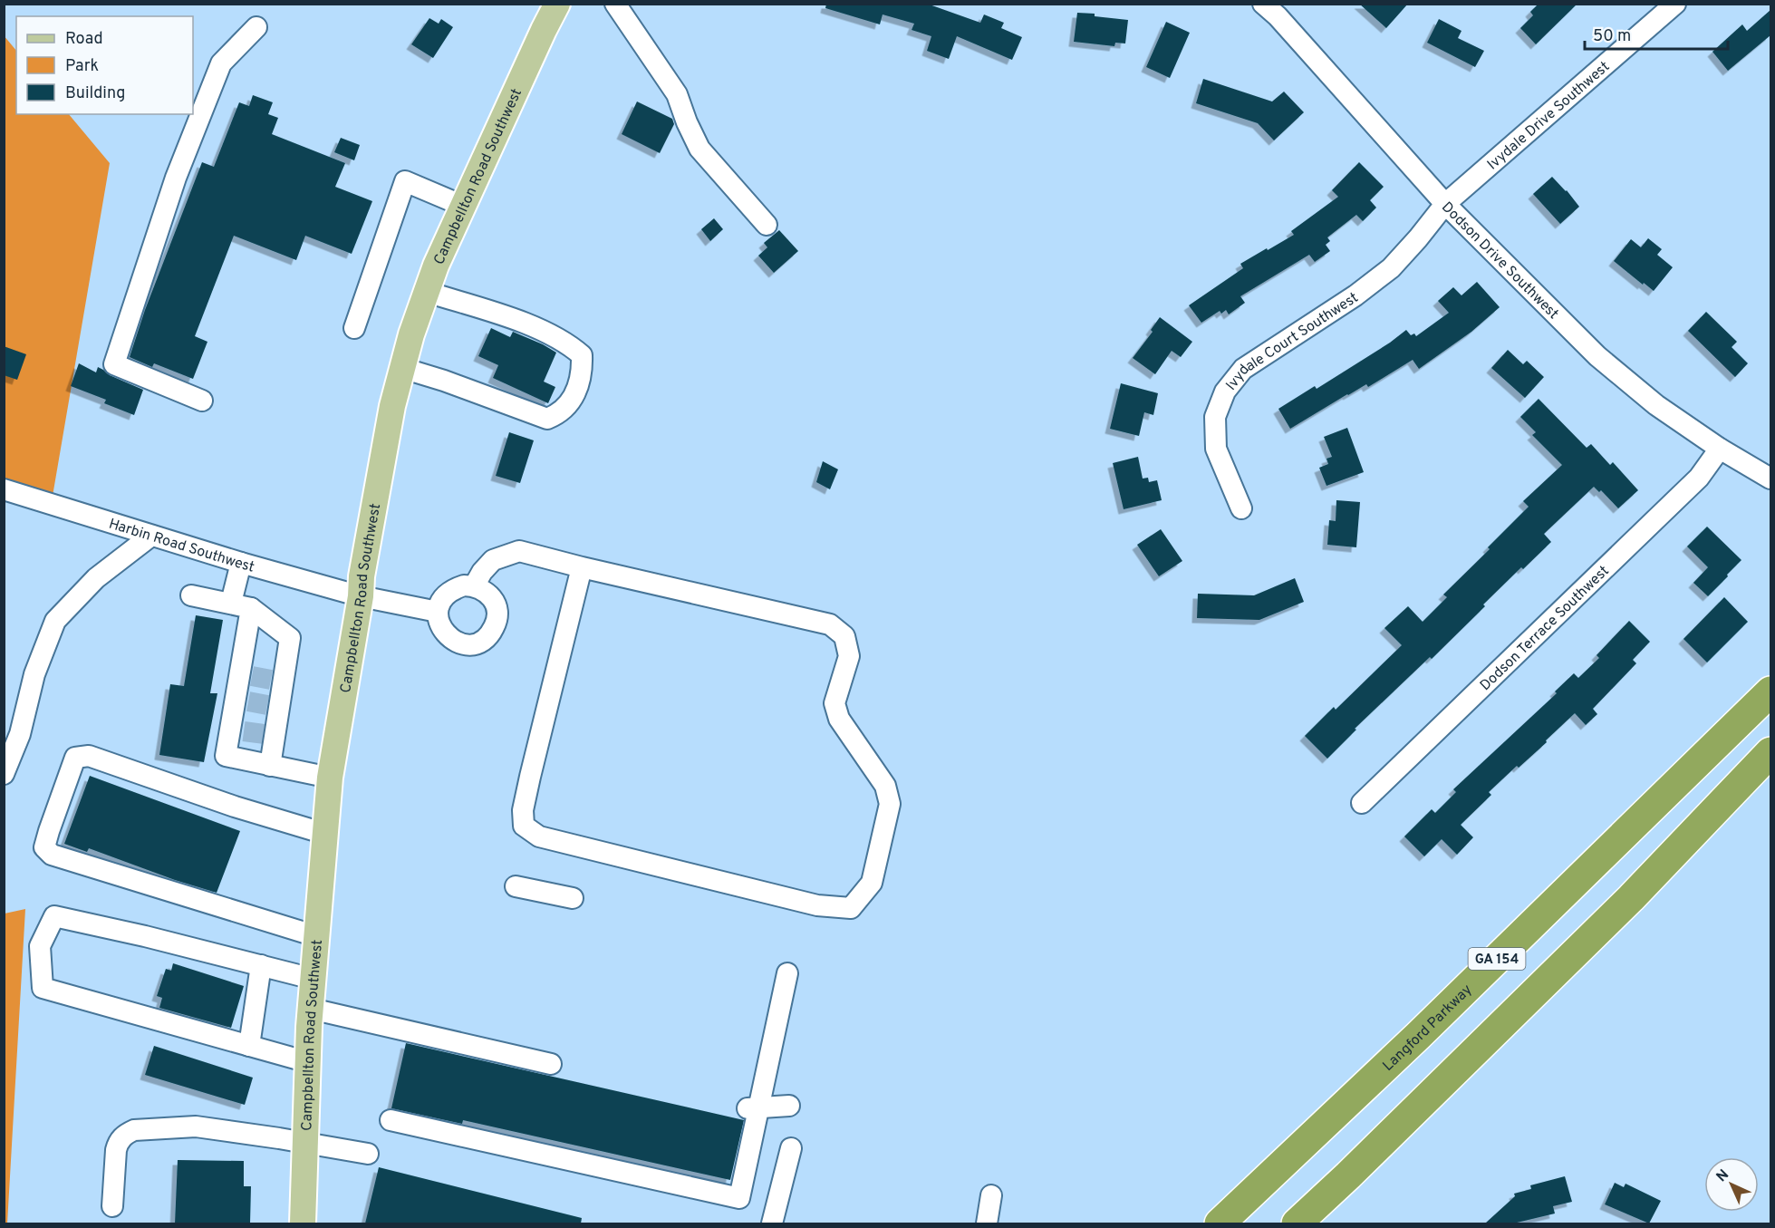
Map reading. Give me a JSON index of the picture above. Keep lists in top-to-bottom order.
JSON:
{
  "streets": {
    "highway": ["GA 154", "Langford Parkway"],
    "main road": ["Campbellton Road Southwest"],
    "street": [
      "Ivydale Drive Southwest",
      "Dodson Drive Southwest",
      "Ivydale Court Southwest",
      "Harbin Road Southwest",
      "Dodson Terrace Southwest"
    ]
  },
  "crossings": [
    ["Ivydale Drive Southwest", "Dodson Drive Southwest"],
    ["Ivydale Drive Southwest", "Ivydale Court Southwest"],
    ["Campbellton Road Southwest", "Harbin Road Southwest"],
    ["Dodson Drive Southwest", "Ivydale Court Southwest"],
    ["Dodson Drive Southwest", "Dodson Terrace Southwest"]
  ],
  "legend": ["Road", "Park", "Building"],
  "scale_bar": "50 m",
  "north": "top left"
}
